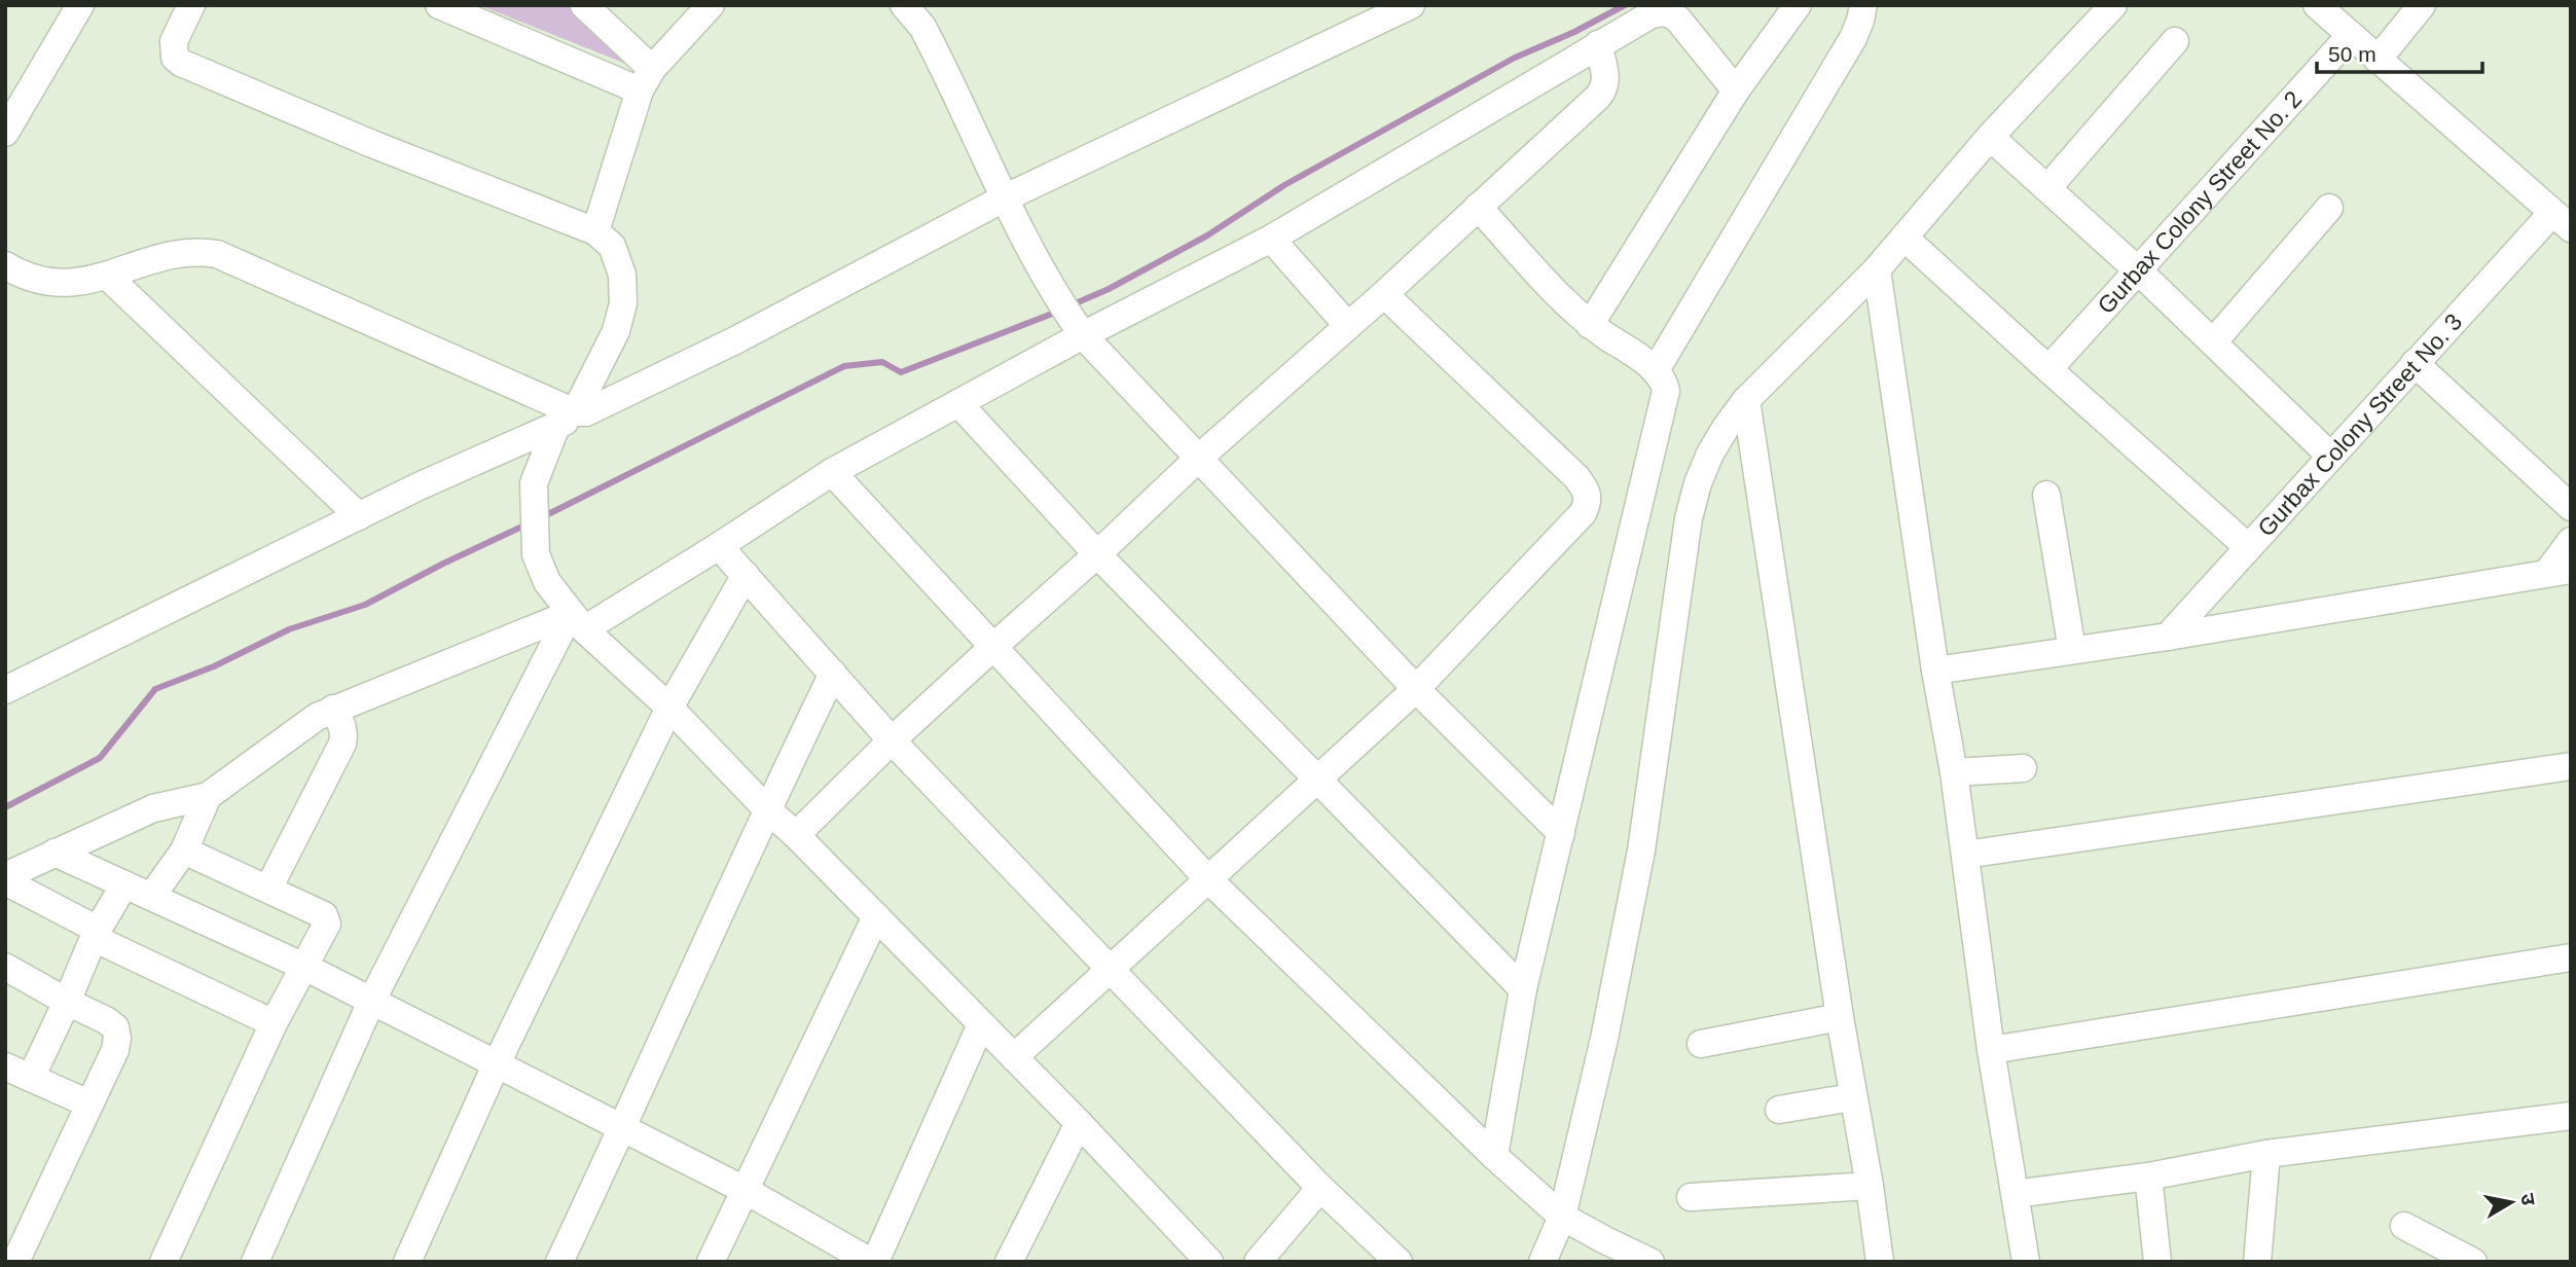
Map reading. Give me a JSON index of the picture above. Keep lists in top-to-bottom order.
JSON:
{
  "streets": {
    "street": ["Gurbax Colony Street No. 2", "Gurbax Colony Street No. 3"]
  },
  "scale_bar": "50 m",
  "north": "right"
}
